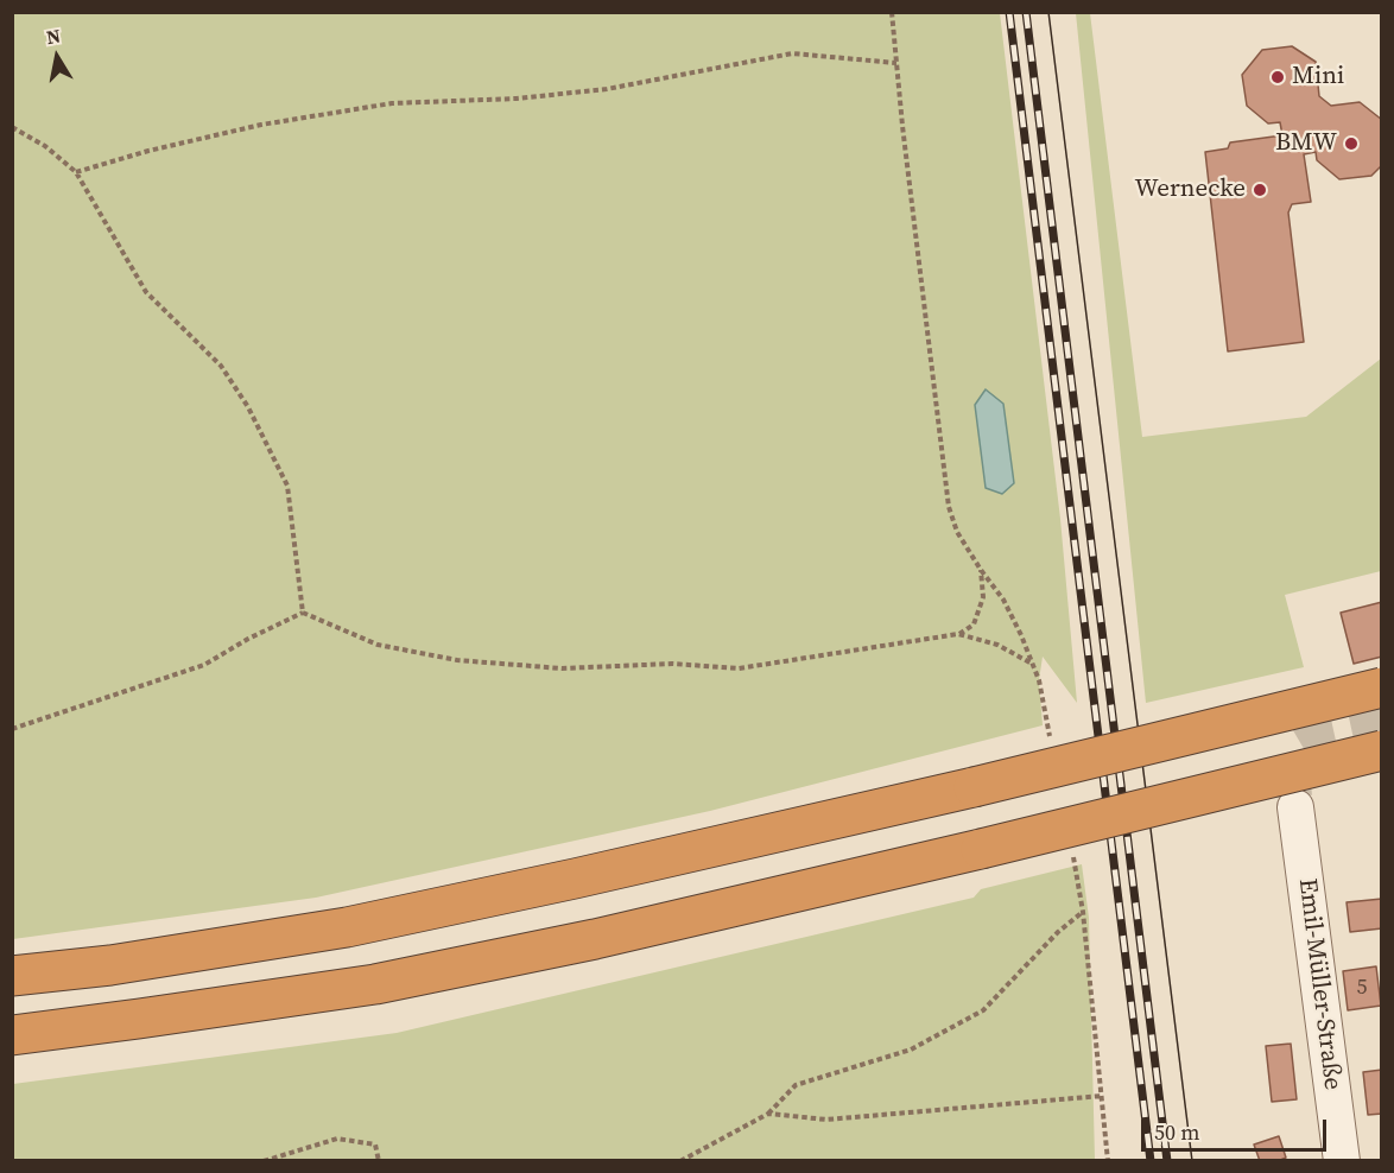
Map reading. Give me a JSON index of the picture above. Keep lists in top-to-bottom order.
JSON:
{
  "streets": {
    "street": ["Emil-Müller-Straße"]
  },
  "places": ["Mini", "BMW", "Wernecke"],
  "house_numbers": ["5"],
  "scale_bar": "50 m",
  "north": "top"
}
